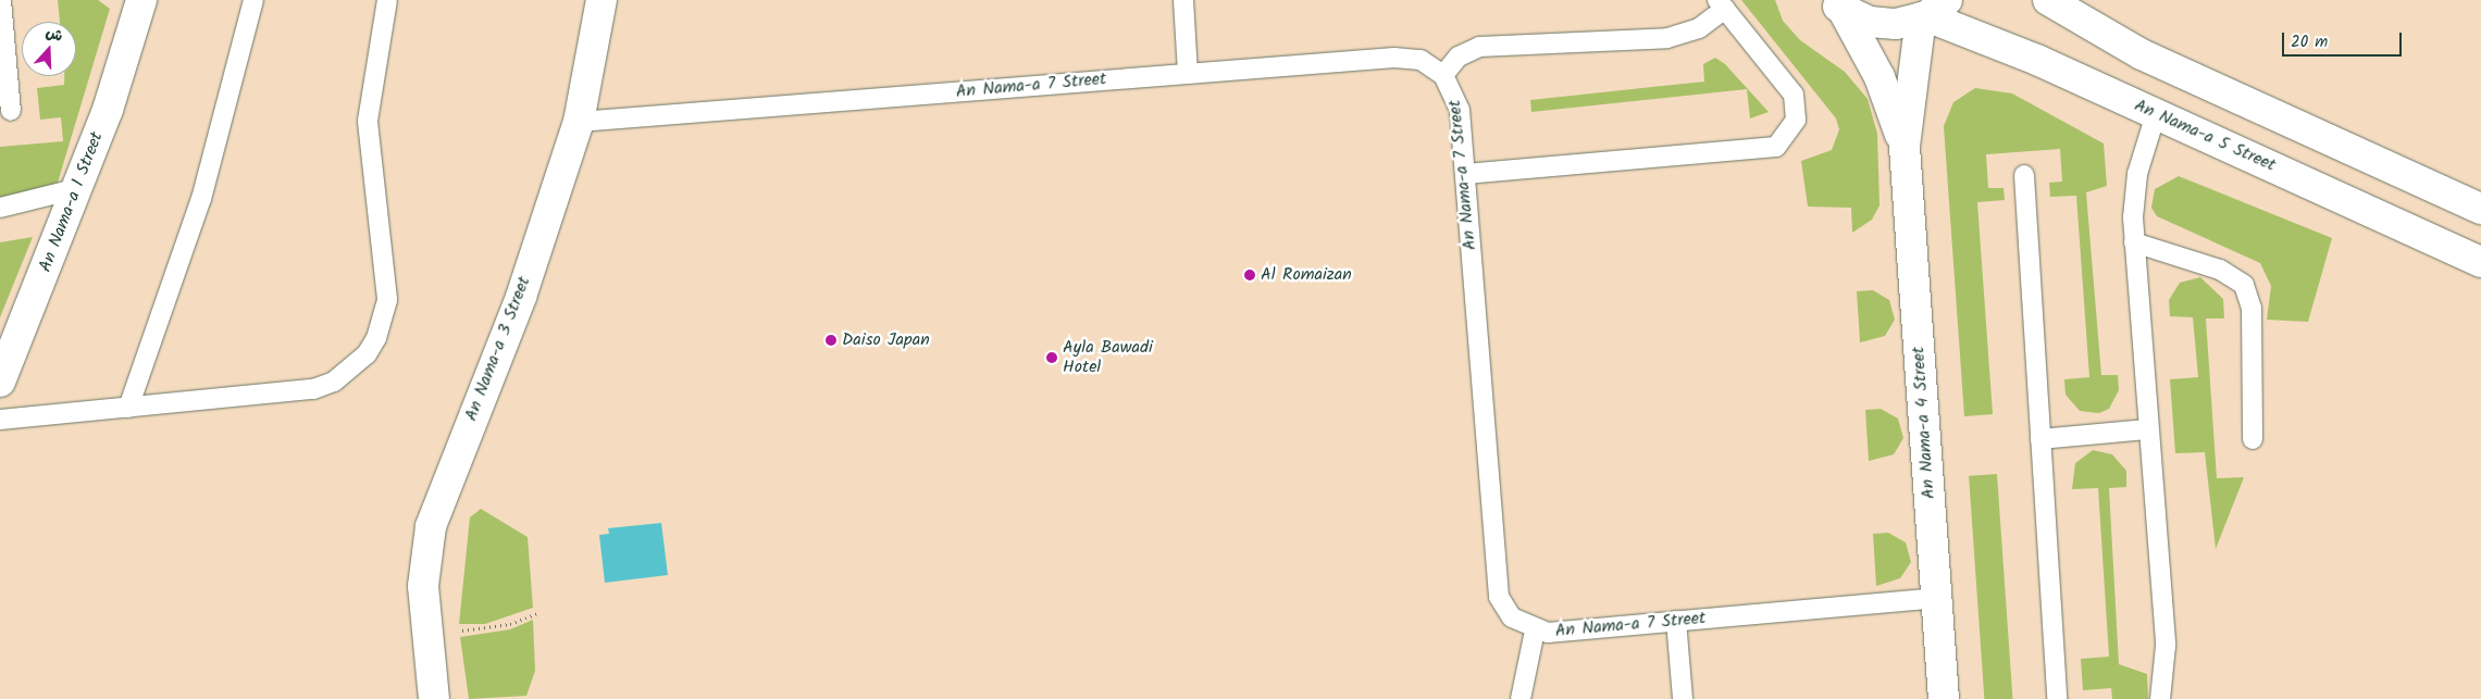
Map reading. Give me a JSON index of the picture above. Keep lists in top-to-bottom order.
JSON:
{
  "streets": {
    "street": [
      "An Nama-a 5 Street",
      "An Nama-a 1 Street",
      "An Nama-a 3 Street",
      "An Nama-a 4 Street"
    ],
    "lane": ["An Nama-a 7 Street"]
  },
  "crossings": [
    ["An Nama-a 7 Street", "An Nama-a 3 Street"],
    ["An Nama-a 7 Street", "An Nama-a 4 Street"],
    ["An Nama-a 5 Street", "An Nama-a 4 Street"]
  ],
  "places": ["Al Romaizan", "Daiso Japan", "Ayla Bawadi Hotel"],
  "scale_bar": "20 m",
  "north": "top"
}
